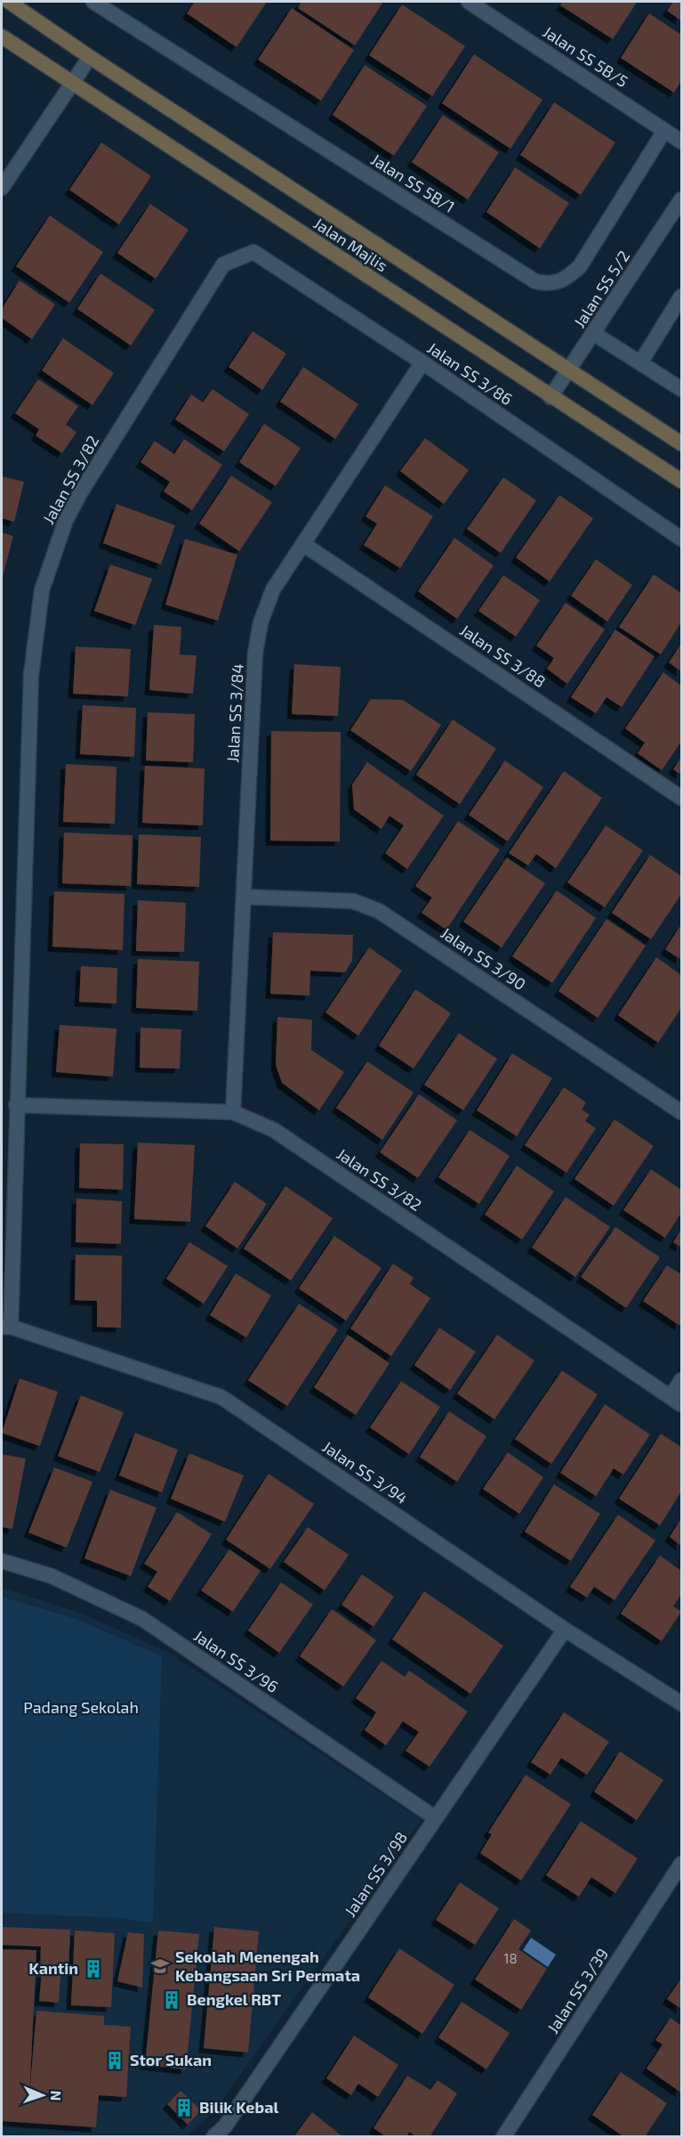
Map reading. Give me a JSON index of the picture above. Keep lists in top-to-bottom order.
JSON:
{
  "streets": {
    "main road": ["Jalan Majlis"],
    "street": [
      "Jalan SS 5B/5",
      "Jalan SS 5B/1",
      "Jalan SS 5/2",
      "Jalan SS 3/86",
      "Jalan SS 3/82",
      "Jalan SS 3/88",
      "Jalan SS 3/84",
      "Jalan SS 3/90",
      "Jalan SS 3/94",
      "Jalan SS 3/96",
      "Jalan SS 3/98",
      "Jalan SS 3/39"
    ]
  },
  "crossings": [
    ["Jalan SS 5B/5", "Jalan SS 5B/1"],
    ["Jalan Majlis", "Jalan SS 5/2"],
    ["Jalan SS 3/86", "Jalan SS 3/82"],
    ["Jalan SS 3/86", "Jalan SS 3/84"],
    ["Jalan SS 3/82", "Jalan SS 3/84"],
    ["Jalan SS 3/82", "Jalan SS 3/94"],
    ["Jalan SS 3/88", "Jalan SS 3/84"],
    ["Jalan SS 3/84", "Jalan SS 3/90"],
    ["Jalan SS 3/94", "Jalan SS 3/98"],
    ["Jalan SS 3/96", "Jalan SS 3/98"]
  ],
  "parks": ["Padang Sekolah"],
  "places": {
    "school or university": ["Sekolah Menengah Kebangsaan Sri Permata"],
    "building": [
      "Kantin",
      "Bengkel RBT",
      "Stor Sukan",
      "Bilik Kebal"
    ]
  },
  "house_numbers": ["18"],
  "north": "right"
}
